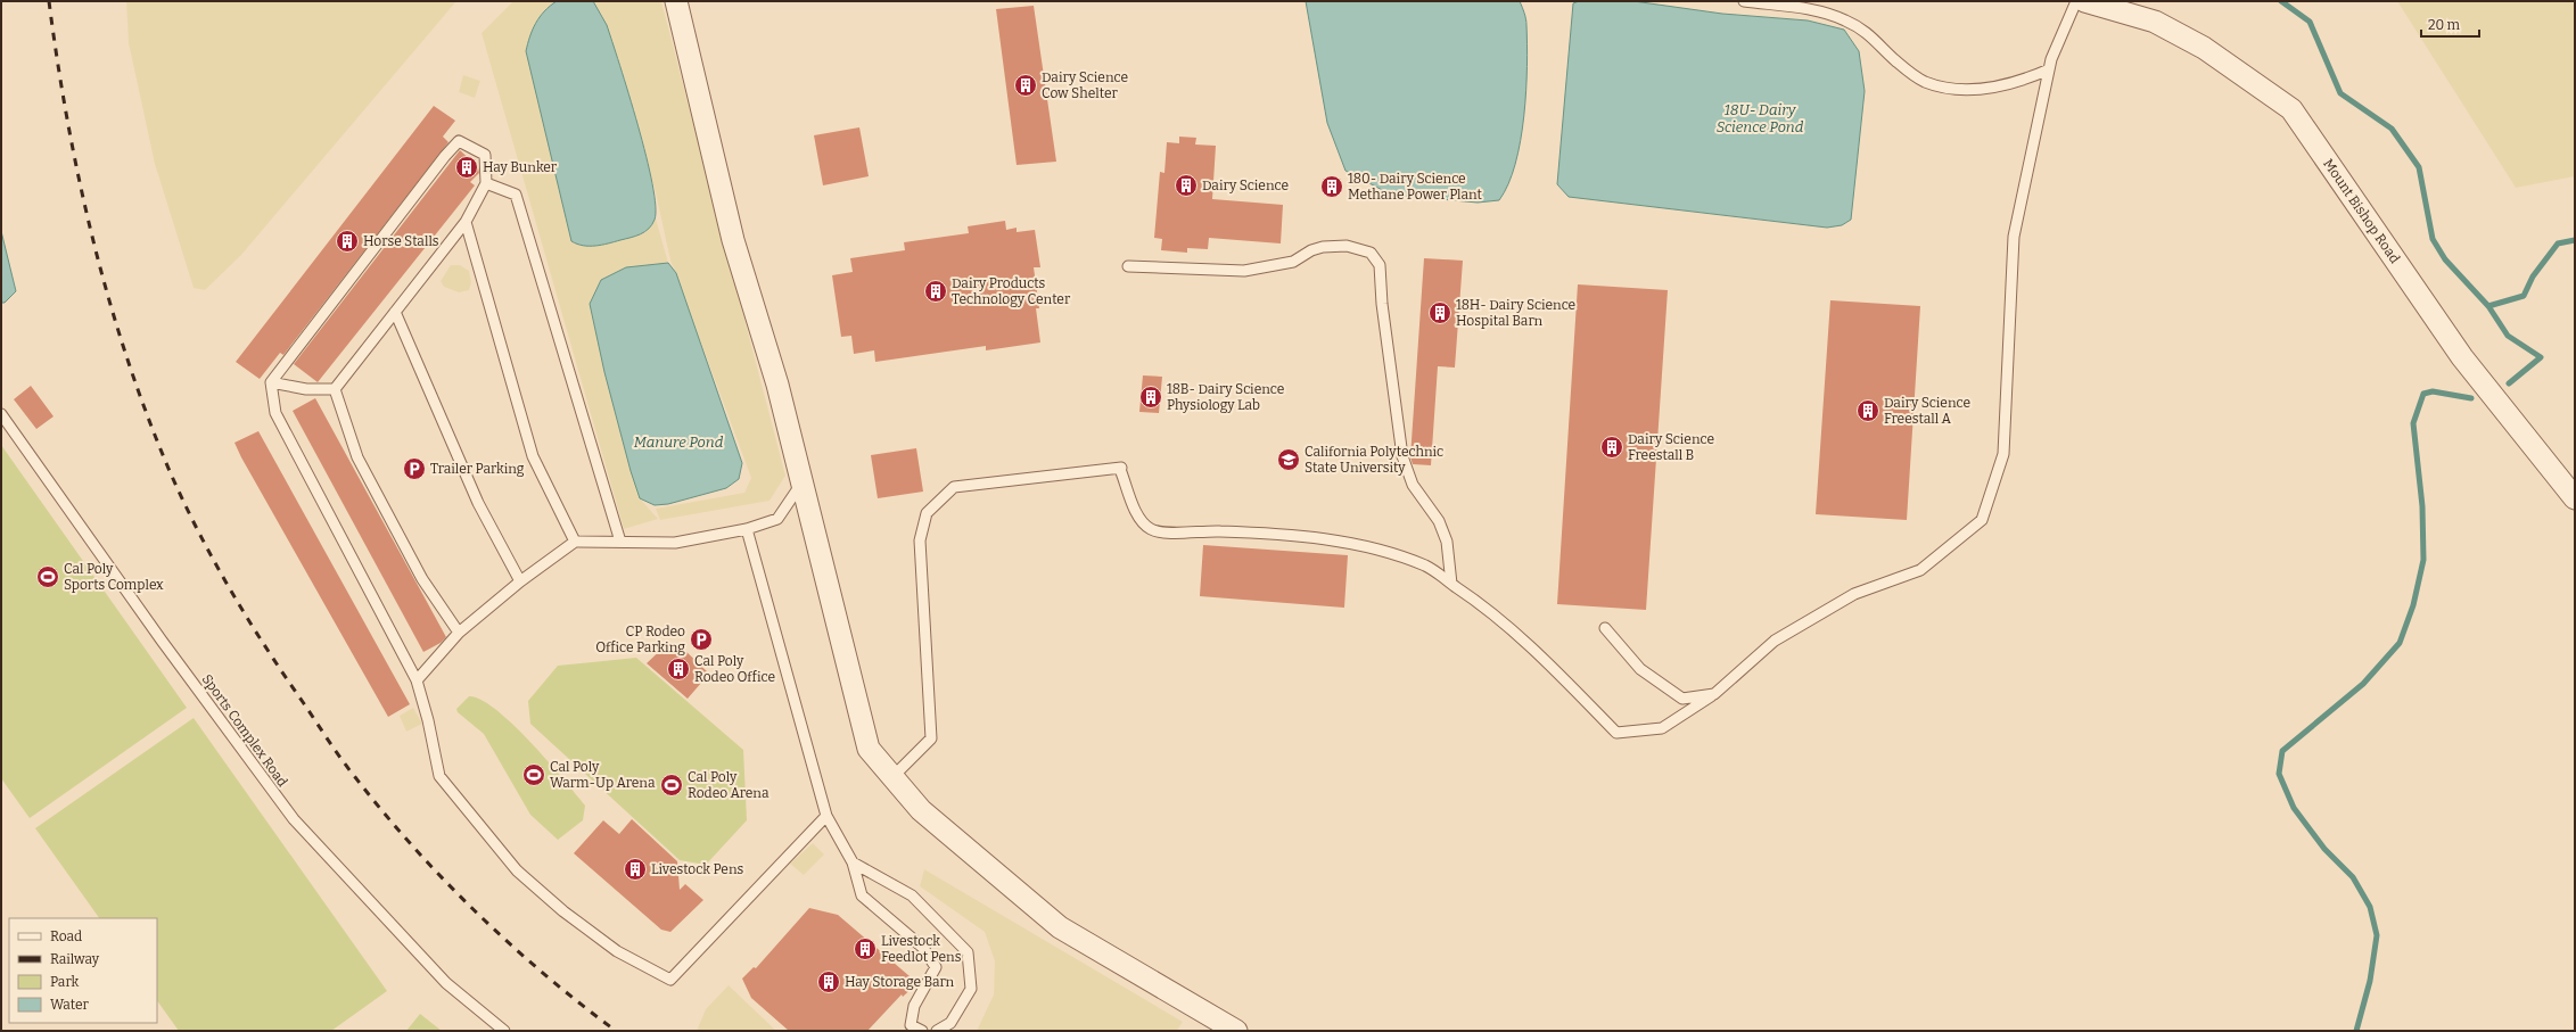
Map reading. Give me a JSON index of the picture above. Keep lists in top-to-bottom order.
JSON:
{
  "streets": {
    "street": ["Mount Bishop Road"],
    "lane": ["Sports Complex Road"]
  },
  "water": ["18U- Dairy Science Pond", "Manure Pond"],
  "places": {
    "building": [
      "Dairy Science Cow Shelter",
      "Hay Bunker",
      "Dairy Science",
      "180- Dairy Science Methane Power Plant",
      "Horse Stalls",
      "Dairy Products Technology Center",
      "18H- Dairy Science Hospital Barn",
      "18B- Dairy Science Physiology Lab",
      "Dairy Science Freestall A",
      "Dairy Science Freestall B",
      "Cal Poly Rodeo Office",
      "Livestock Pens",
      "Livestock Feedlot Pens",
      "Hay Storage Barn"
    ],
    "school or university": ["California Polytechnic State University"],
    "parking": ["Trailer Parking", "CP Rodeo Office Parking"],
    "sports": ["Cal Poly Sports Complex", "Cal Poly Warm-Up Arena", "Cal Poly Rodeo Arena"]
  },
  "legend": [
    "Road",
    "Railway",
    "Park",
    "Water"
  ],
  "scale_bar": "20 m"
}
